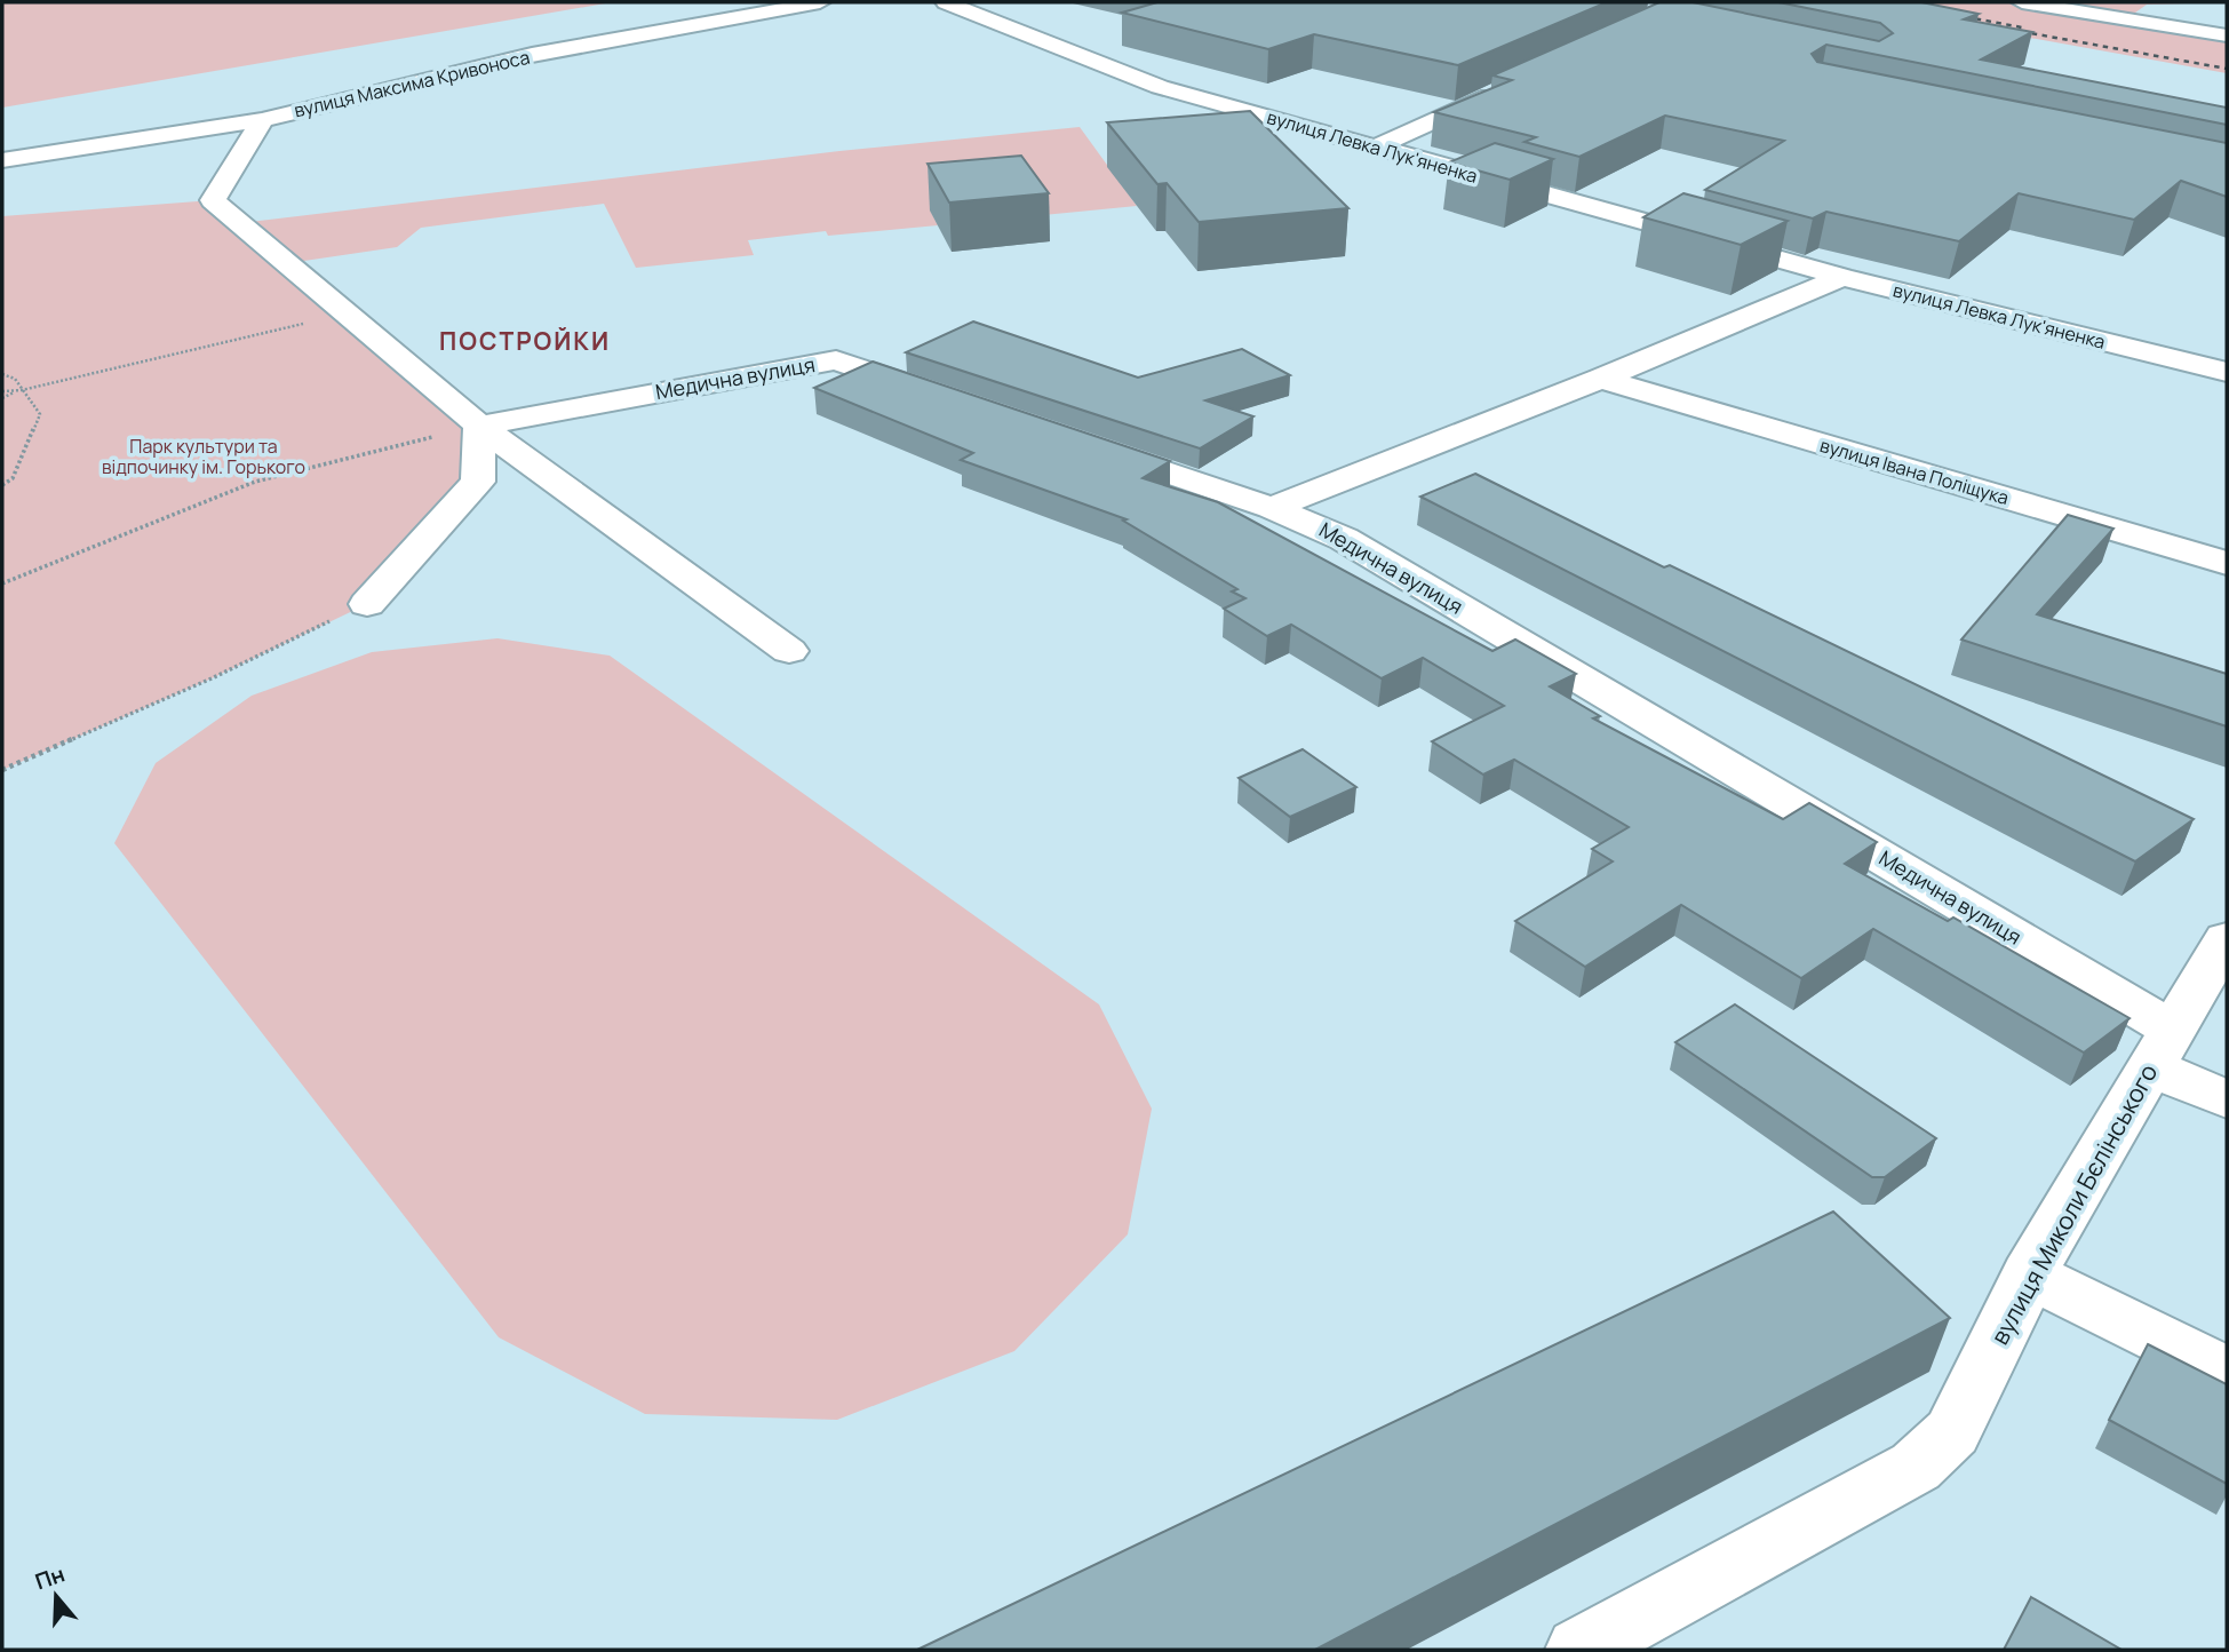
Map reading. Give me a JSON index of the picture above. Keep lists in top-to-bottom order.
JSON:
{
  "streets": {
    "street": [
      "вулиця Максима Кривоноса",
      "вулиця Левка Лук'яненка",
      "Медична вулиця",
      "вулиця Івана Поліщука",
      "вулиця Миколи Бєлінського"
    ]
  },
  "crossings": [
    ["Медична вулиця", "вулиця Миколи Бєлінського"]
  ],
  "districts": ["ПОСТРОЙКИ"],
  "parks": ["Парк культури та відпочинку ім. Горького"],
  "north": "top"
}
